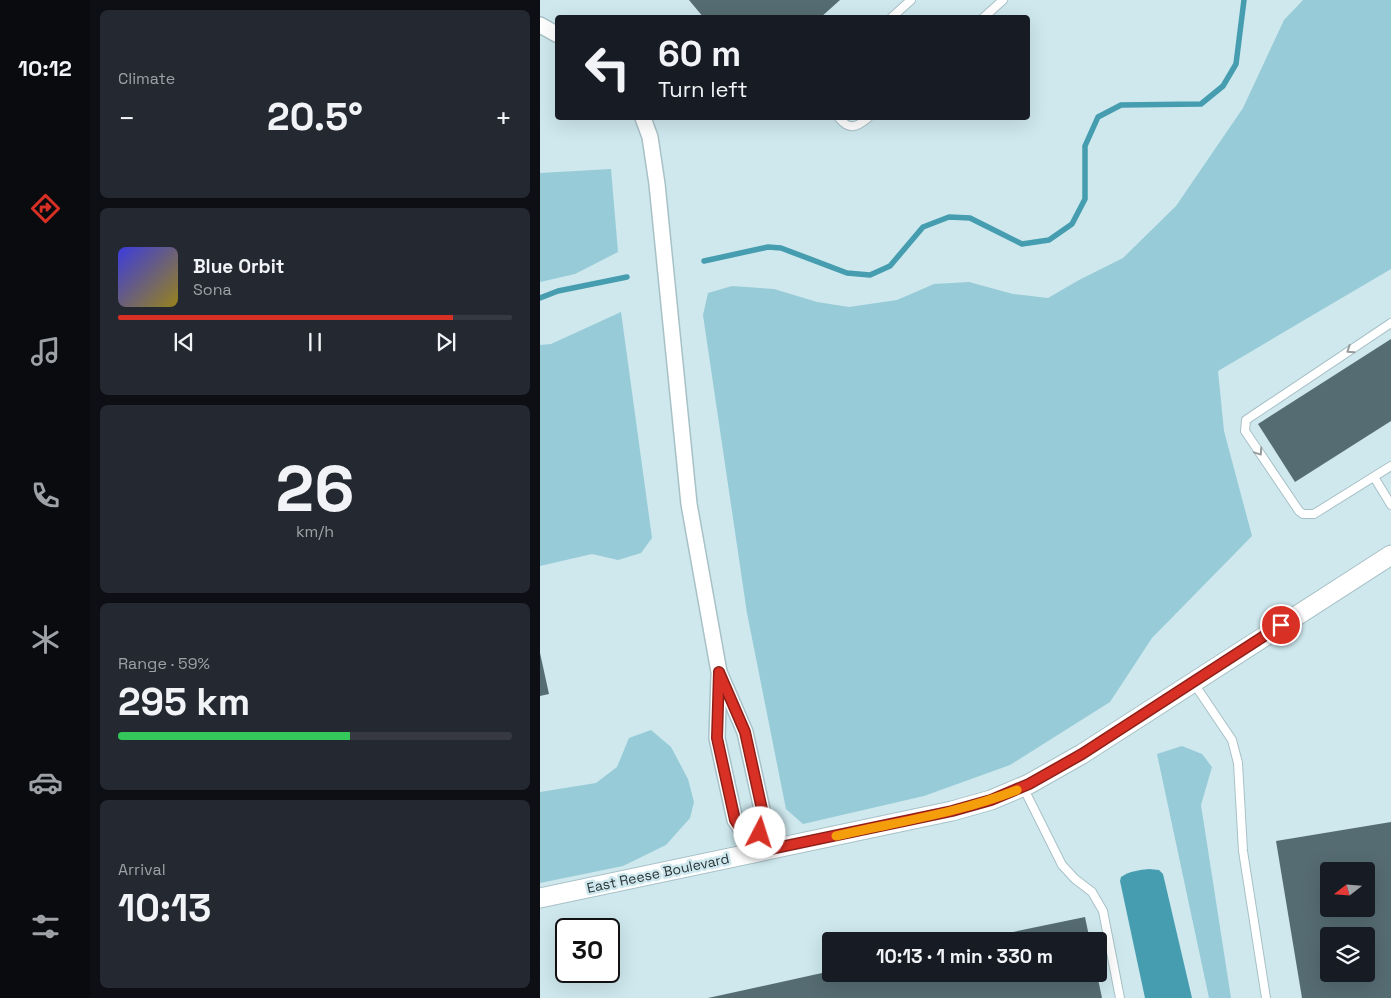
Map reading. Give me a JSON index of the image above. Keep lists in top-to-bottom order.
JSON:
{
  "streets": {
    "street": ["East Reese Boulevard"]
  },
  "north": "left",
  "page": {
    "tabs": "10:12",
    "tile": [
      "Climate",
      ["26", "km/h"],
      ["Range · 59%", "295 km"],
      ["Arrival", "10:13"]
    ],
    "turn": ["60 m", "Turn left"],
    "heat": ["−", "20.5°", "+"],
    "song": ["Blue Orbit", "Sona"],
    "limit": "30",
    "trip": "10:13 · 1 min · 330 m"
  }
}
